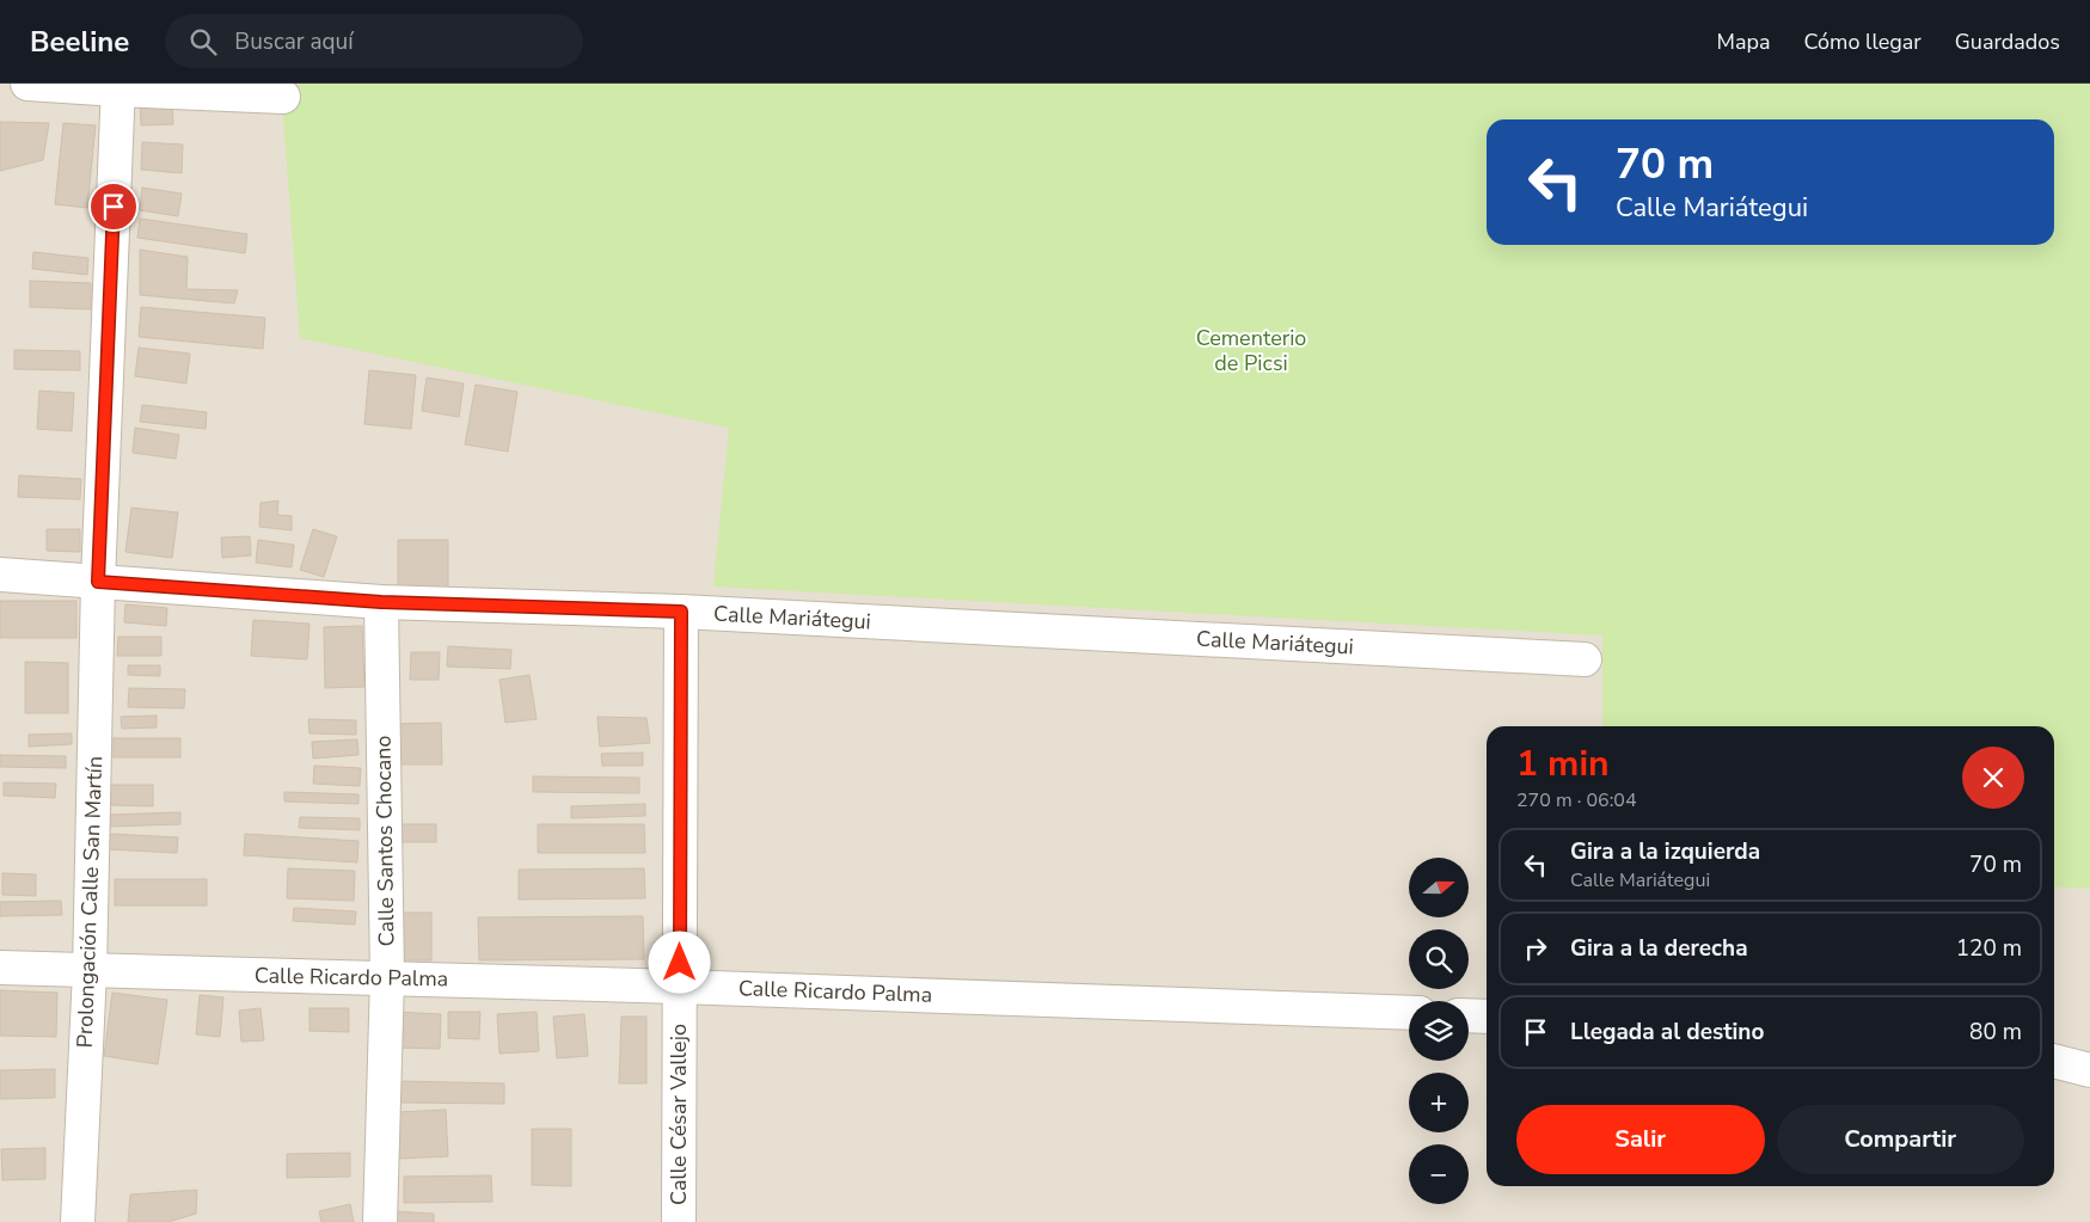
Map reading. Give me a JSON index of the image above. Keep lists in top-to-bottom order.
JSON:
{
  "streets": {
    "street": [
      "Calle Mariátegui",
      "Calle Santos Chocano",
      "Prolongación Calle San Martín",
      "Calle Ricardo Palma",
      "Calle César Vallejo"
    ]
  },
  "crossings": [
    ["Calle Mariátegui", "Calle Santos Chocano"],
    ["Calle Mariátegui", "Prolongación Calle San Martín"],
    ["Calle Mariátegui", "Calle César Vallejo"],
    ["Calle Santos Chocano", "Calle Ricardo Palma"],
    ["Prolongación Calle San Martín", "Calle Ricardo Palma"],
    ["Calle Ricardo Palma", "Calle César Vallejo"]
  ],
  "parks": ["Cementerio de Picsi"],
  "north": "right",
  "page": {
    "header": "Beeline",
    "search": "Buscar aquí",
    "nav": ["Mapa", "Cómo llegar", "Guardados"],
    "turn": ["70 m", "Calle Mariátegui"],
    "heading": ["1 min", "270 m · 06:04"],
    "list": [
      {
        "name": "Gira a la izquierda",
        "note": "Calle Mariátegui",
        "value": "70 m"
      },
      {
        "name": "Gira a la derecha",
        "value": "120 m"
      },
      {
        "name": "Llegada al destino",
        "value": "80 m"
      }
    ],
    "map_buttons": ["+", "−"],
    "buttons": ["Salir", "Compartir"]
  }
}
